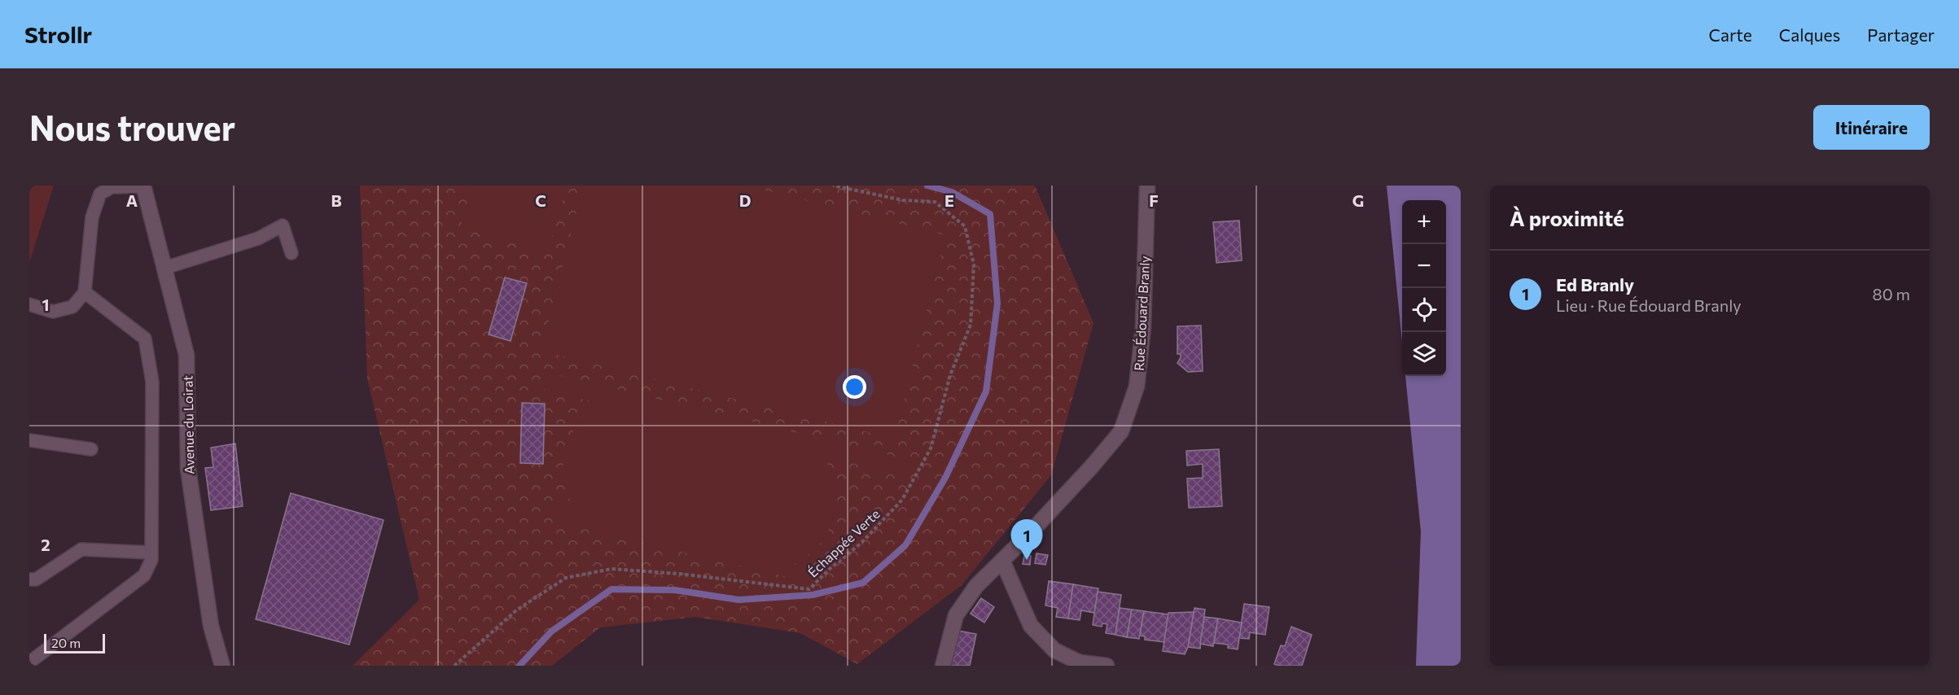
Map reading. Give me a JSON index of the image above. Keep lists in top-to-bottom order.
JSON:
{
  "streets": {
    "street": ["Rue Édouard Branly", "Avenue du Loirat"],
    "path": ["Échappée Verte"]
  },
  "scale_bar": "20 m",
  "page": {
    "header": "Strollr",
    "nav": ["Carte", "Calques", "Partager"],
    "buttons": "Itinéraire",
    "title": "Nous trouver",
    "heading": "À proximité",
    "map_buttons": ["+", "−"],
    "list": [
      {
        "mark": "1",
        "name": "Ed Branly",
        "note": "Lieu · Rue Édouard Branly",
        "value": "80 m"
      }
    ],
    "pins": "1",
    "scale": "20 m"
  },
  "grid": {
    "columns": [
      "A",
      "B",
      "C",
      "D",
      "E",
      "F",
      "G"
    ],
    "rows": ["1", "2"]
  }
}
